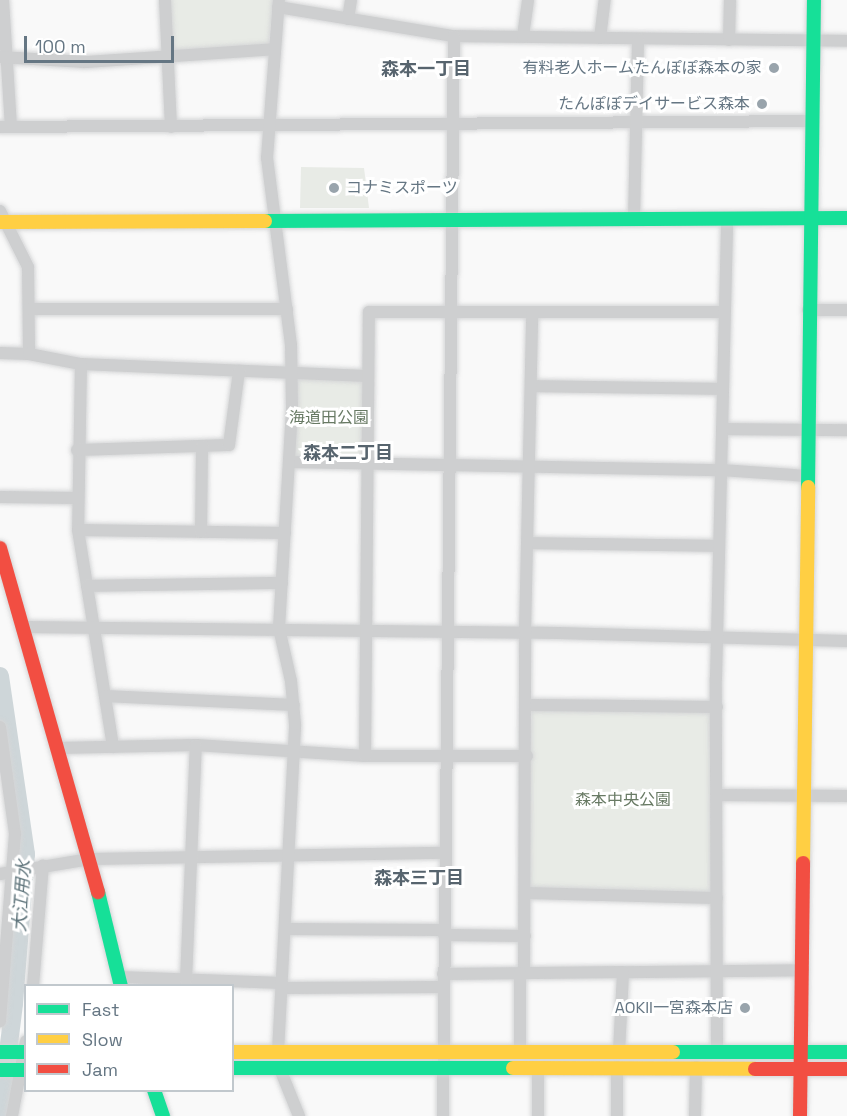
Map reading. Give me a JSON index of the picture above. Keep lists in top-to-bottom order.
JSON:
{
  "districts": ["森本一丁目", "森本二丁目", "森本三丁目"],
  "water": ["大江用水"],
  "parks": ["海道田公園", "森本中央公園"],
  "places": [
    "有料老人ホームたんぽぽ森本の家",
    "たんぽぽデイサービス森本",
    "コナミスポーツ",
    "AOKII一宮森本店"
  ],
  "legend": ["Fast", "Slow", "Jam"],
  "scale_bar": "100 m"
}
